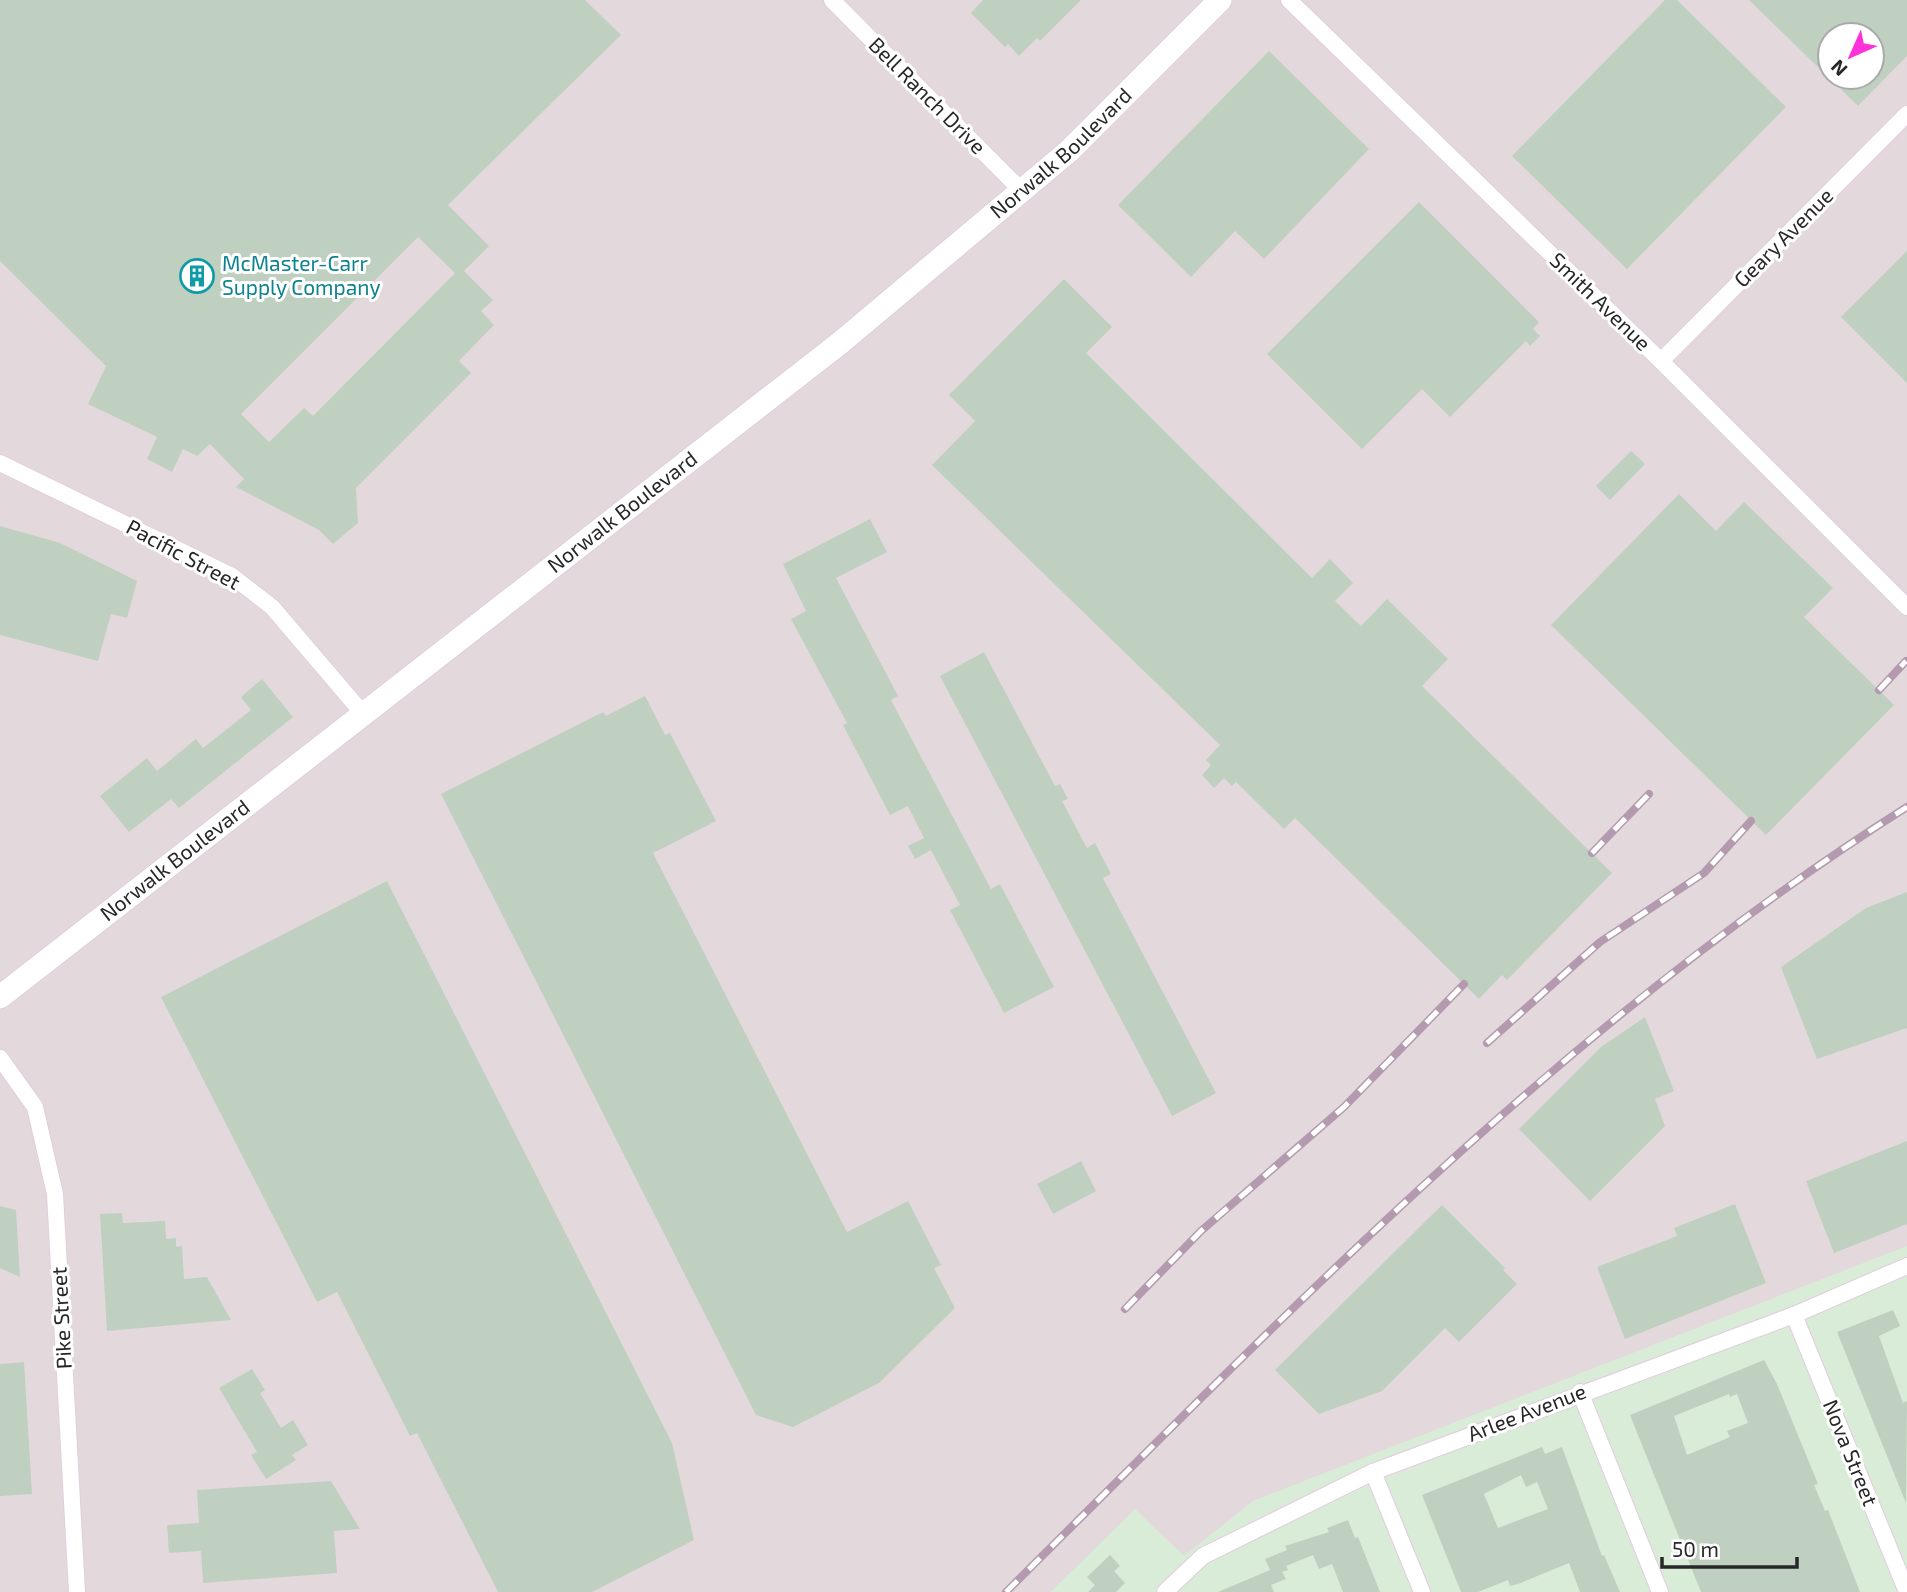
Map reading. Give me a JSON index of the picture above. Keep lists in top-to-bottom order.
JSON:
{
  "streets": {
    "main road": ["Norwalk Boulevard"],
    "street": [
      "Bell Ranch Drive",
      "Geary Avenue",
      "Smith Avenue",
      "Pacific Street",
      "Pike Street",
      "Arlee Avenue",
      "Nova Street"
    ]
  },
  "crossings": [
    ["Bell Ranch Drive", "Norwalk Boulevard"],
    ["Norwalk Boulevard", "Pacific Street"],
    ["Geary Avenue", "Smith Avenue"],
    ["Arlee Avenue", "Nova Street"]
  ],
  "places": {
    "building": ["McMaster-Carr Supply Company"]
  },
  "scale_bar": "50 m",
  "north": "bottom left"
}
